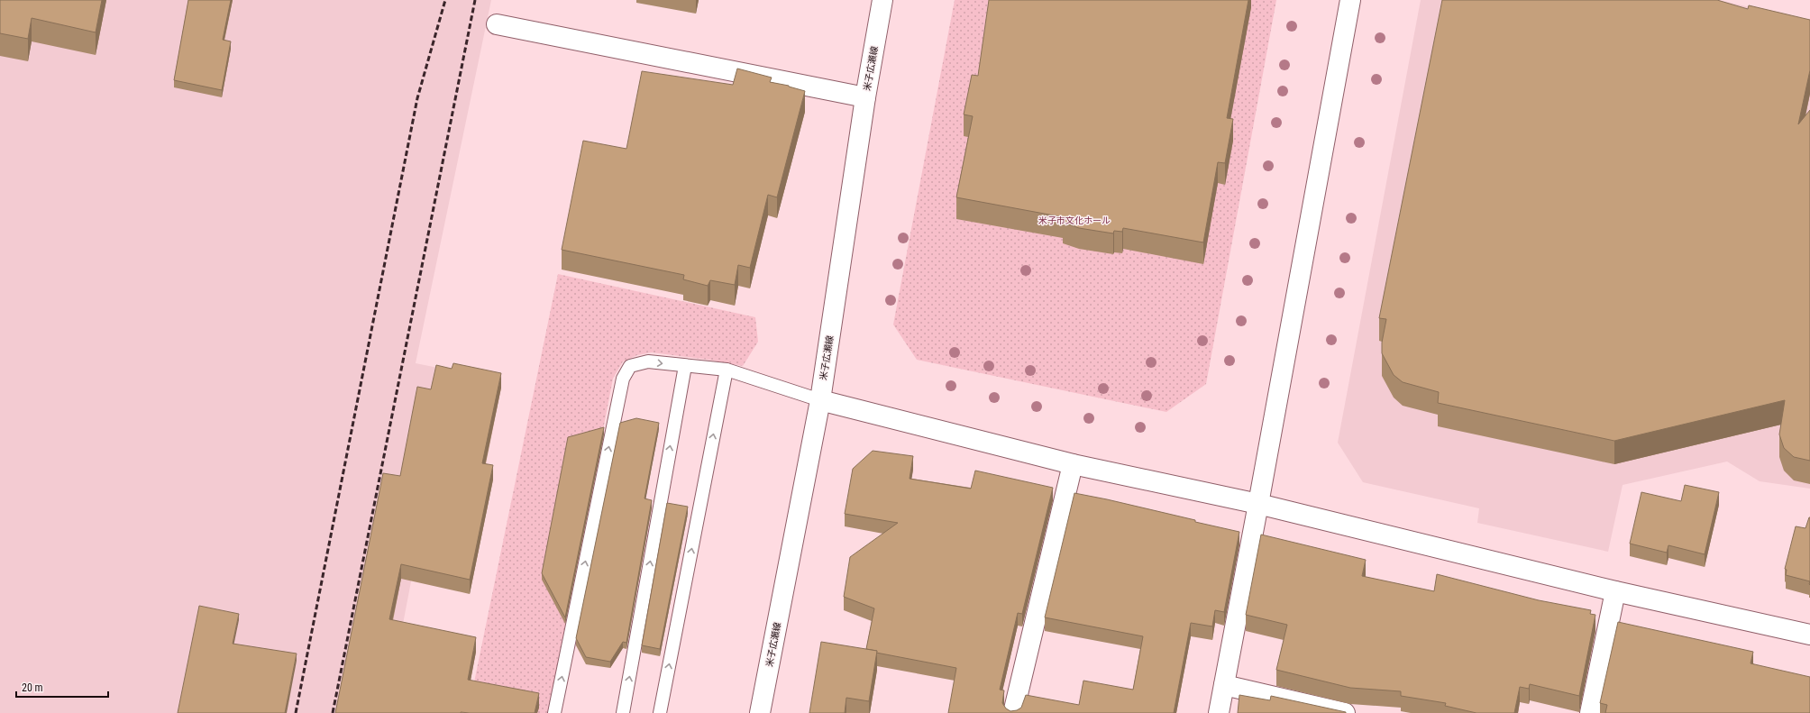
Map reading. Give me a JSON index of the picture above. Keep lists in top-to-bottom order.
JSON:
{
  "streets": {
    "street": ["米子広瀬線"]
  },
  "parks": ["米子市文化ホール"],
  "scale_bar": "20 m"
}
